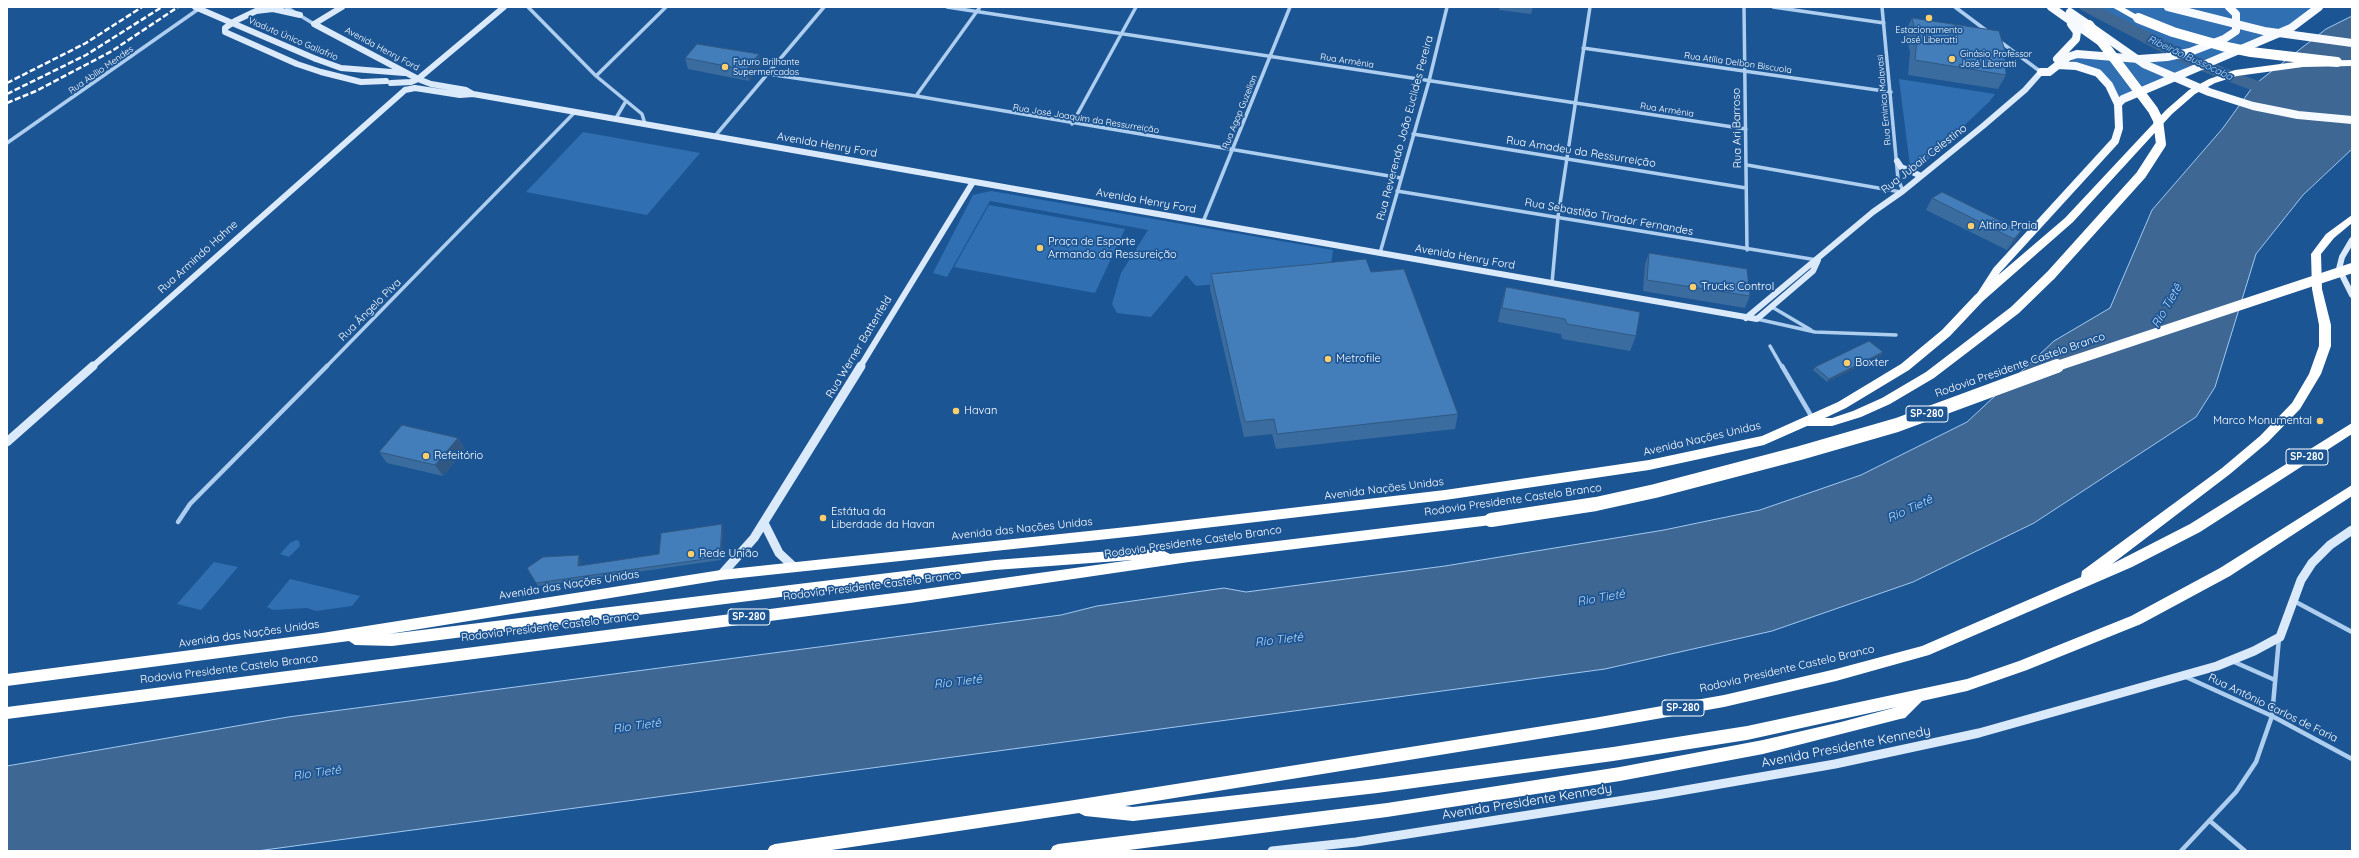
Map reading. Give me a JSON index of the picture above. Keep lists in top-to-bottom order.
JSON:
{
  "streets": {
    "highway": [
      "Rodovia Presidente Castelo Branco",
      "SP-280",
      "Avenida Nações Unidas",
      "Avenida das Nações Unidas"
    ],
    "main road": [
      "Viaduto Único Gallafrio",
      "Avenida Henry Ford",
      "Rua Jubair Celestino",
      "Rua Armindo Hahne",
      "Rua Werner Battenfeld",
      "Avenida Presidente Kennedy"
    ],
    "street": [
      "Rua Armênia",
      "Rua Atília Delbon Biscuola",
      "Rua Abílio Mendes",
      "Rua Eminica Malavasi",
      "Rua Agop Guzelian",
      "Rua José Joaquim da Ressurreição",
      "Rua Reverendo João Euclides Pereira",
      "Rua Ari Barroso",
      "Rua Amadeu da Ressurreição",
      "Rua Sebastião Tirador Fernandes",
      "Rua Ângelo Piva",
      "Rua Antônio Carlos de Faria"
    ]
  },
  "crossings": [
    ["Viaduto Único Gallafrio", "Avenida Henry Ford"],
    ["Viaduto Único Gallafrio", "Rua Armindo Hahne"],
    ["Avenida Henry Ford", "Rua Agop Guzelian"],
    ["Avenida Henry Ford", "Rua Reverendo João Euclides Pereira"],
    ["Avenida Henry Ford", "Rua Jubair Celestino"],
    ["Avenida Henry Ford", "Rua Armindo Hahne"],
    ["Avenida Henry Ford", "Rua Ângelo Piva"],
    ["Avenida Henry Ford", "Rua Werner Battenfeld"],
    ["Rua Armênia", "Rua Agop Guzelian"],
    ["Rua Armênia", "Rua Reverendo João Euclides Pereira"],
    ["Rua Armênia", "Rua Ari Barroso"],
    ["Rua Atília Delbon Biscuola", "Rua Eminica Malavasi"],
    ["Rua Atília Delbon Biscuola", "Rua Ari Barroso"],
    ["Rua Eminica Malavasi", "Rua Jubair Celestino"],
    ["Rua Agop Guzelian", "Rua José Joaquim da Ressurreição"],
    ["Rua José Joaquim da Ressurreição", "Rua Reverendo João Euclides Pereira"],
    ["Rua Reverendo João Euclides Pereira", "Rua Amadeu da Ressurreição"],
    ["Rua Reverendo João Euclides Pereira", "Rua Sebastião Tirador Fernandes"],
    ["Rua Ari Barroso", "Rua Amadeu da Ressurreição"],
    ["Rua Ari Barroso", "Rua Sebastião Tirador Fernandes"],
    ["Rua Jubair Celestino", "Rua Sebastião Tirador Fernandes"],
    ["Rua Werner Battenfeld", "Avenida das Nações Unidas"],
    ["Avenida Nações Unidas", "Avenida das Nações Unidas"],
    ["Rua Antônio Carlos de Faria", "Avenida Presidente Kennedy"]
  ],
  "water": ["Ribeirão Bussocaba", "Rio Tietê"],
  "places": [
    "Estacionamento José Liberatti",
    "Ginásio Professor José Liberatti",
    "Futuro Brilhante Supermercados",
    "Altino Praia",
    "Praça de Esporte Armando da Ressureição",
    "Trucks Control",
    "Metrofile",
    "Boxter",
    "Havan",
    "Marco Monumental",
    "Refeitório",
    "Estátua da Liberdade da Havan",
    "Rede União"
  ]
}
